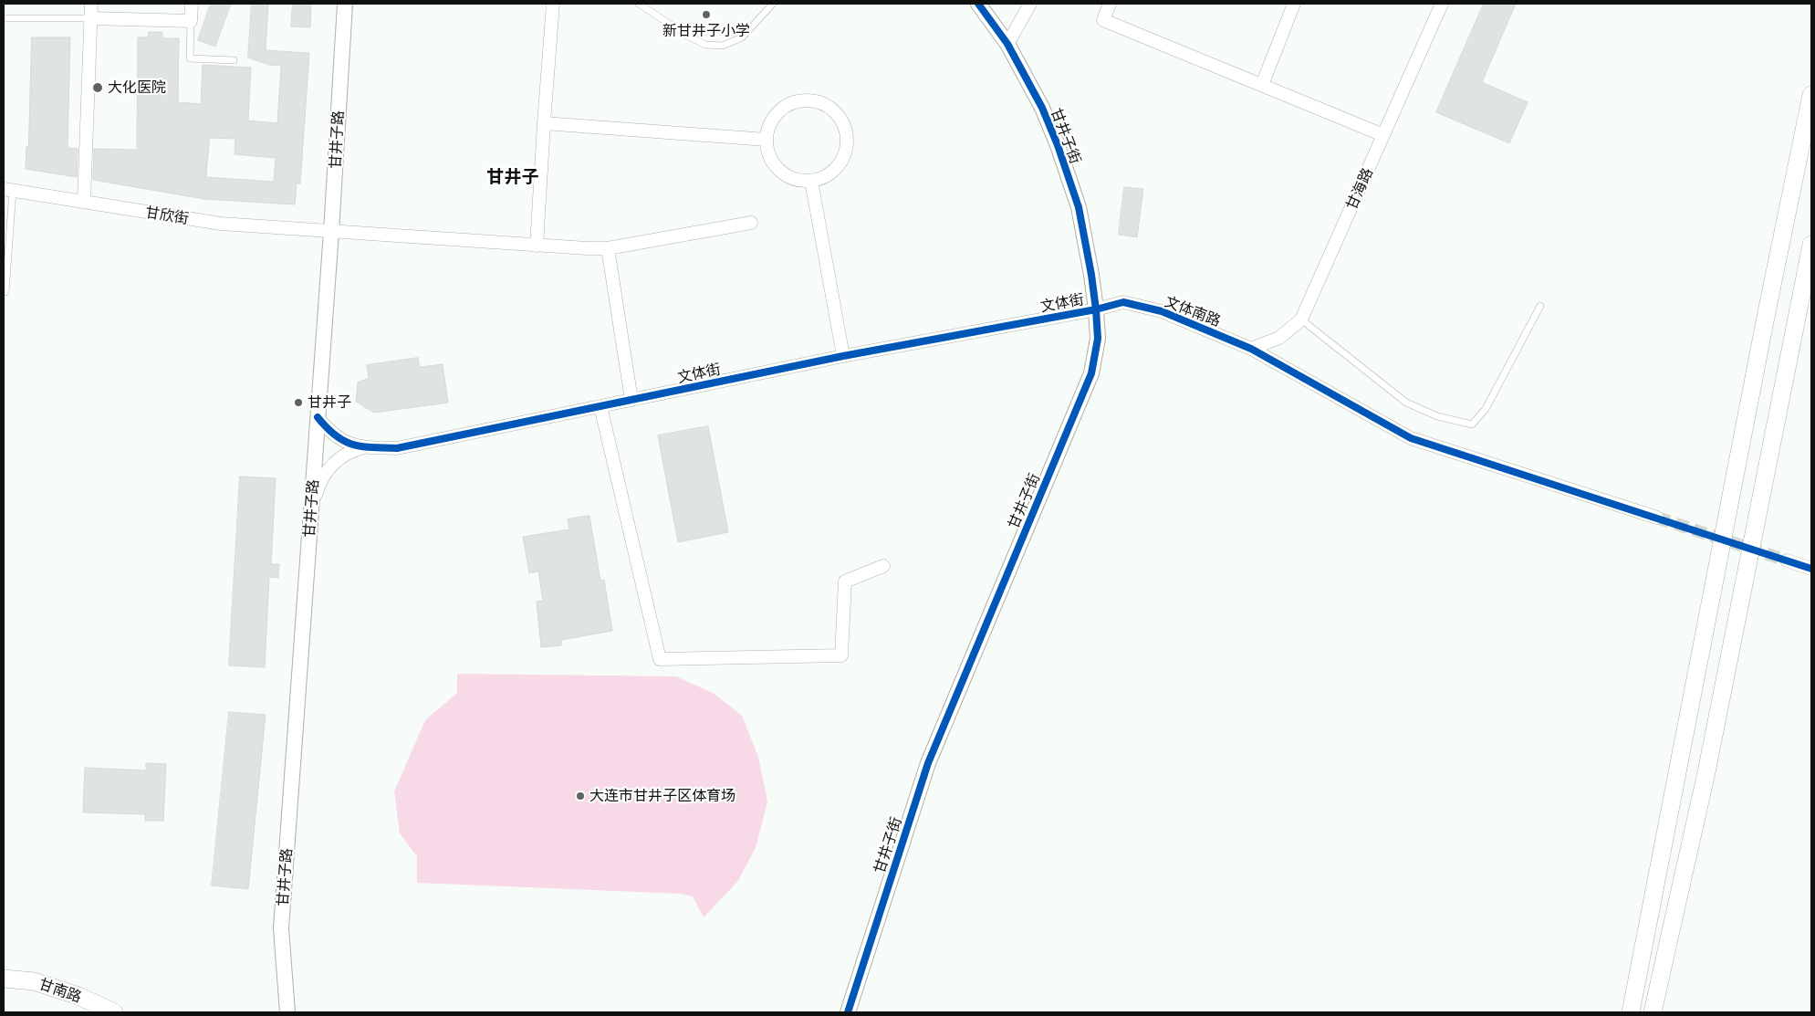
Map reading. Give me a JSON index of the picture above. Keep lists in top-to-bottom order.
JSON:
{
  "streets": {
    "main road": ["甘南路"],
    "street": [
      "甘井子街",
      "甘井子路",
      "甘海路",
      "甘欣街",
      "文体街",
      "文体南路"
    ]
  },
  "crossings": [
    ["甘井子街", "文体街"],
    ["甘井子街", "文体南路"],
    ["甘井子路", "甘欣街"],
    ["甘井子路", "文体街"],
    ["甘海路", "文体南路"],
    ["文体街", "文体南路"]
  ],
  "districts": ["甘井子"],
  "places": [
    "新甘井子小学",
    "大化医院",
    "甘井子",
    "大连市甘井子区体育场"
  ]
}
